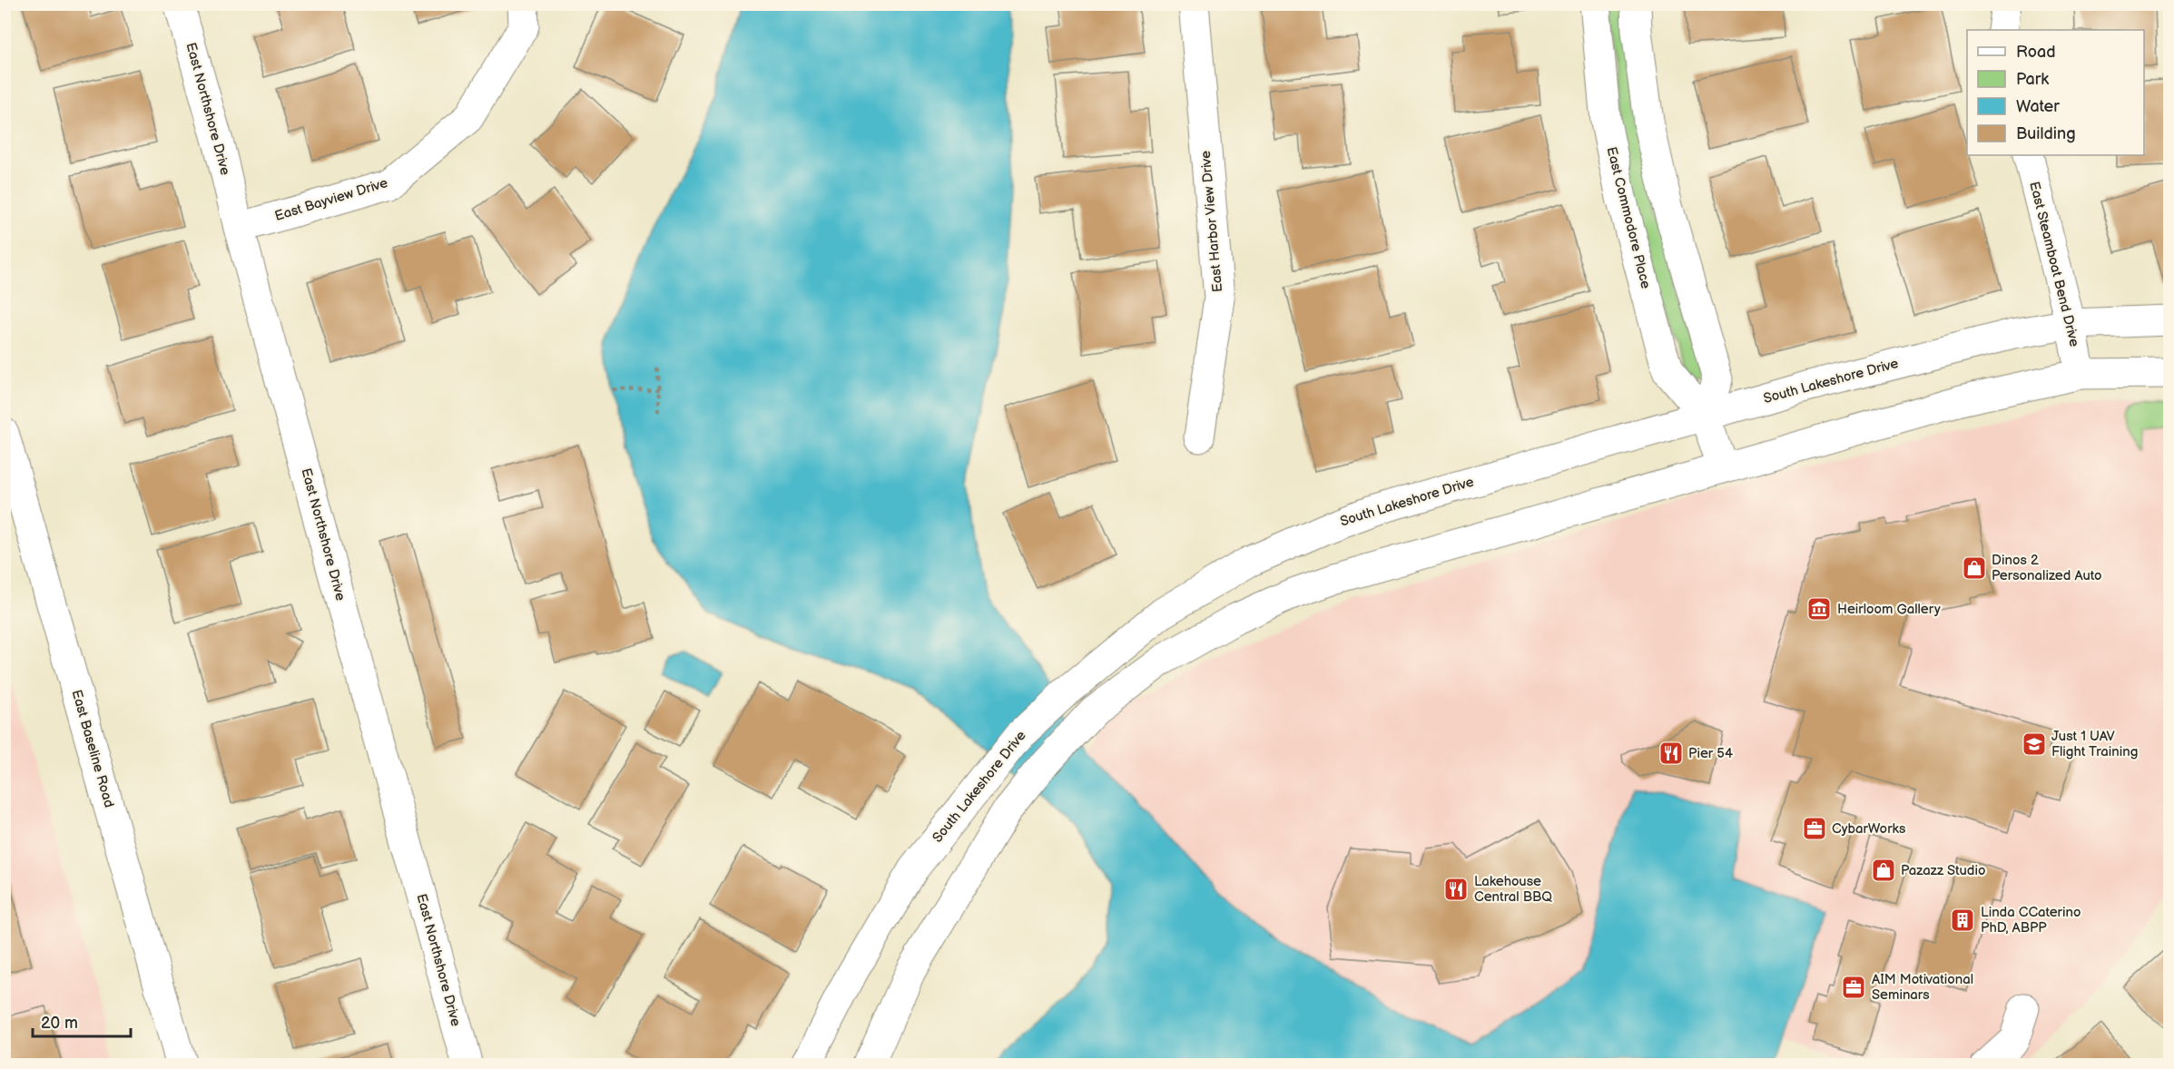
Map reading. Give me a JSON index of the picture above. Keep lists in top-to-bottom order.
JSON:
{
  "streets": {
    "street": [
      "East Northshore Drive",
      "East Bayview Drive",
      "East Commodore Place",
      "East Harbor View Drive",
      "East Steamboat Bend Drive",
      "South Lakeshore Drive",
      "East Baseline Road"
    ]
  },
  "crossings": [
    ["East Northshore Drive", "East Bayview Drive"],
    ["East Commodore Place", "South Lakeshore Drive"],
    ["East Steamboat Bend Drive", "South Lakeshore Drive"]
  ],
  "places": {
    "shop": ["Dinos 2 Personalized Auto", "Pazazz Studio"],
    "museum": ["Heirloom Gallery"],
    "school or university": ["Just 1 UAV Flight Training"],
    "restaurant": ["Pier 54", "Lakehouse Central BBQ"],
    "office": ["CybarWorks", "AIM Motivational Seminars"],
    "building": ["Linda CCaterino PhD, ABPP"]
  },
  "legend": [
    "Road",
    "Park",
    "Water",
    "Building"
  ],
  "scale_bar": "20 m"
}
